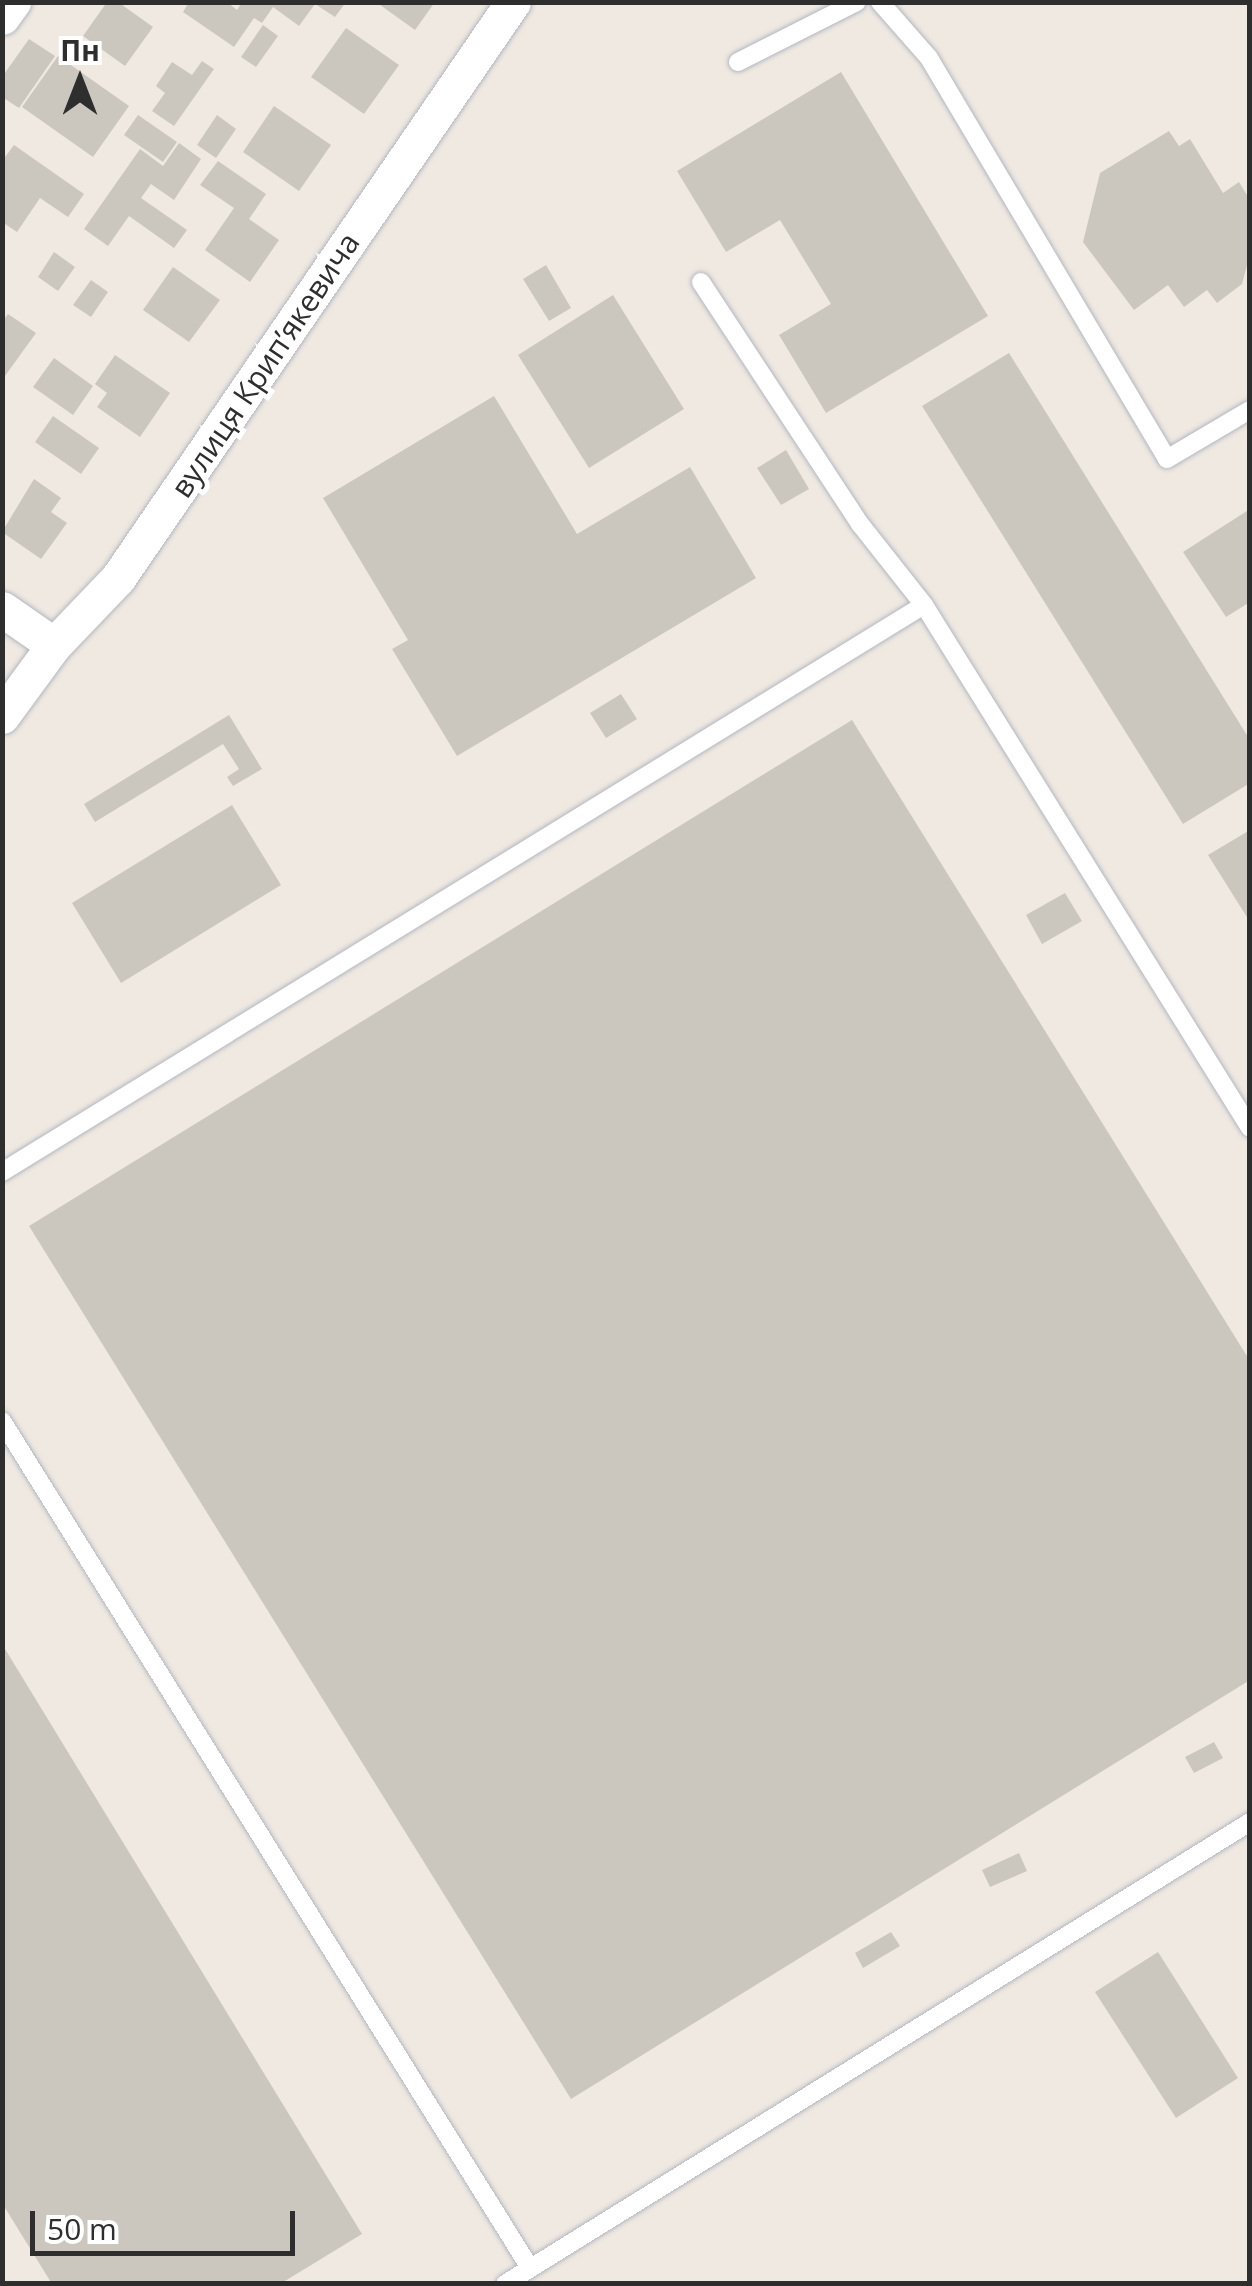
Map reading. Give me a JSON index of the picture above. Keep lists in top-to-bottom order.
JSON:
{
  "streets": {
    "street": ["вулиця Крипʼякевича"]
  },
  "scale_bar": "50 m",
  "north": "top"
}
